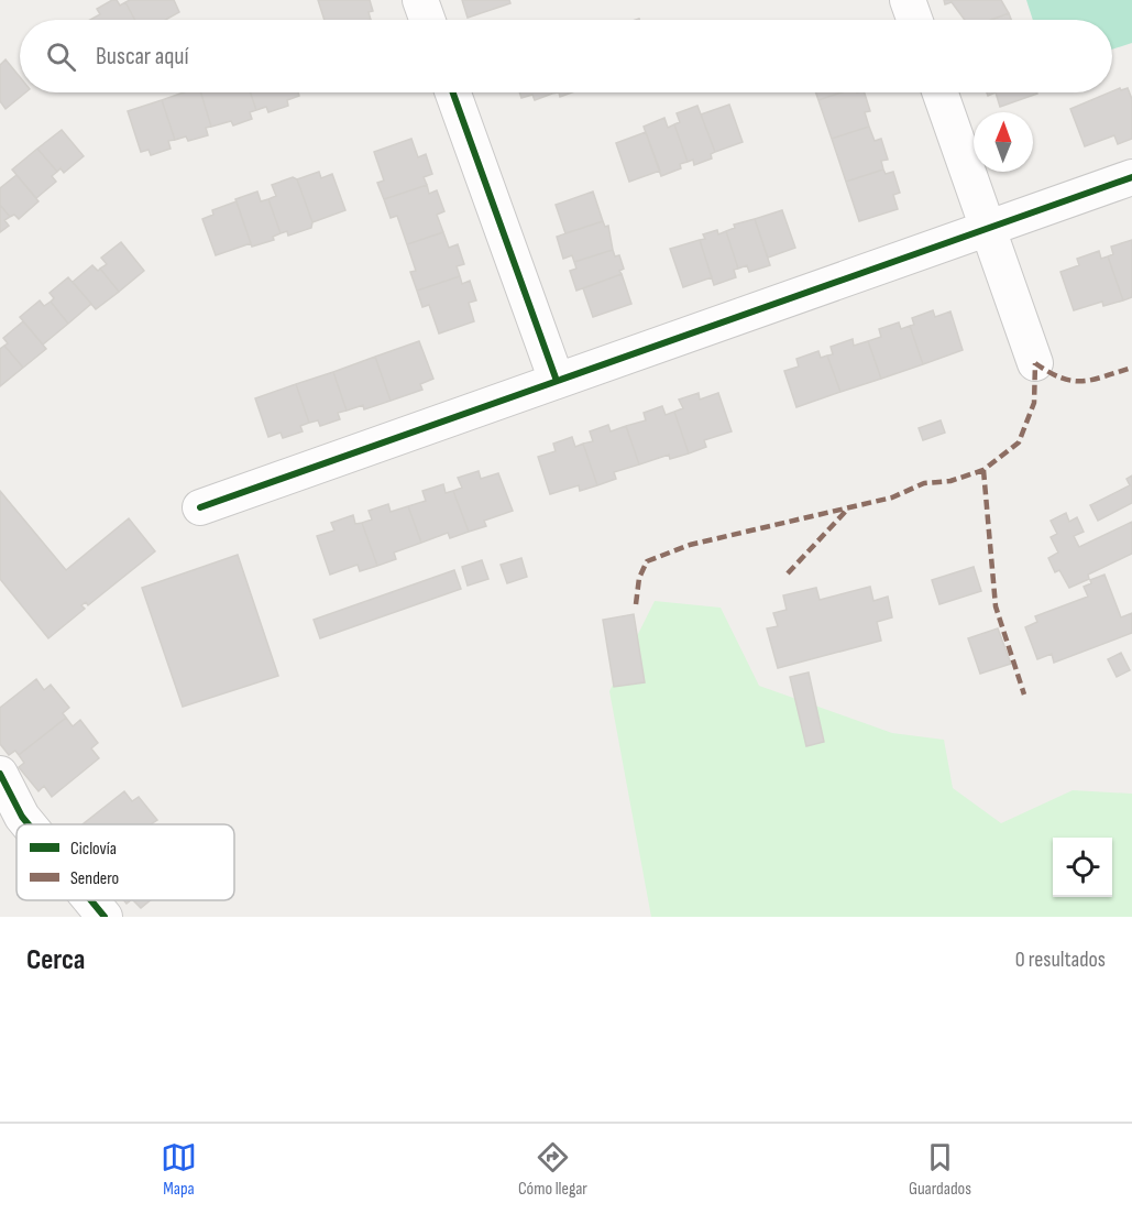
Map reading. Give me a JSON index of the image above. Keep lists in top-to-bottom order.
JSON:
{
  "legend": ["Ciclovía", "Sendero"],
  "north": "top",
  "page": {
    "search": "Buscar aquí",
    "heading": ["Cerca", "0 resultados"],
    "nav": ["Mapa", "Cómo llegar", "Guardados"]
  }
}
